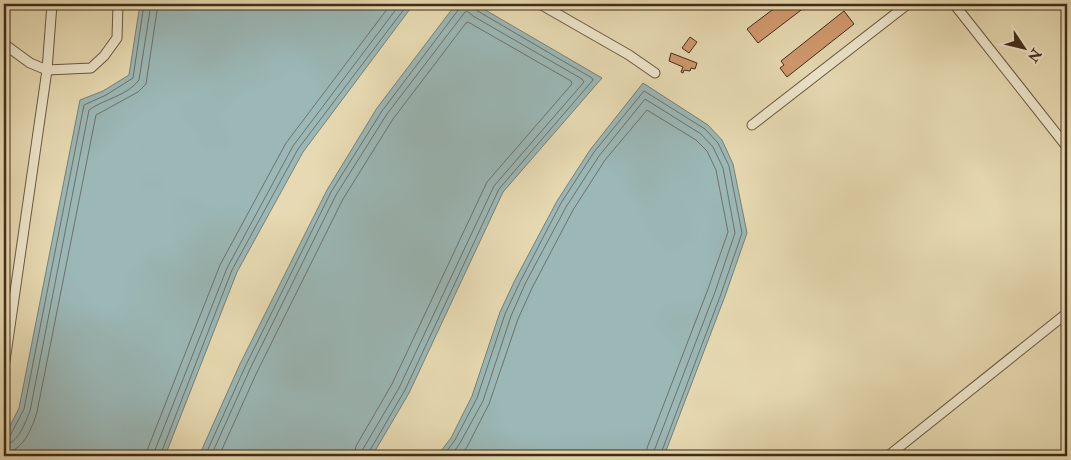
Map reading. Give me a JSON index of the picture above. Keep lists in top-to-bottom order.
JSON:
{
  "north": "bottom right"
}
